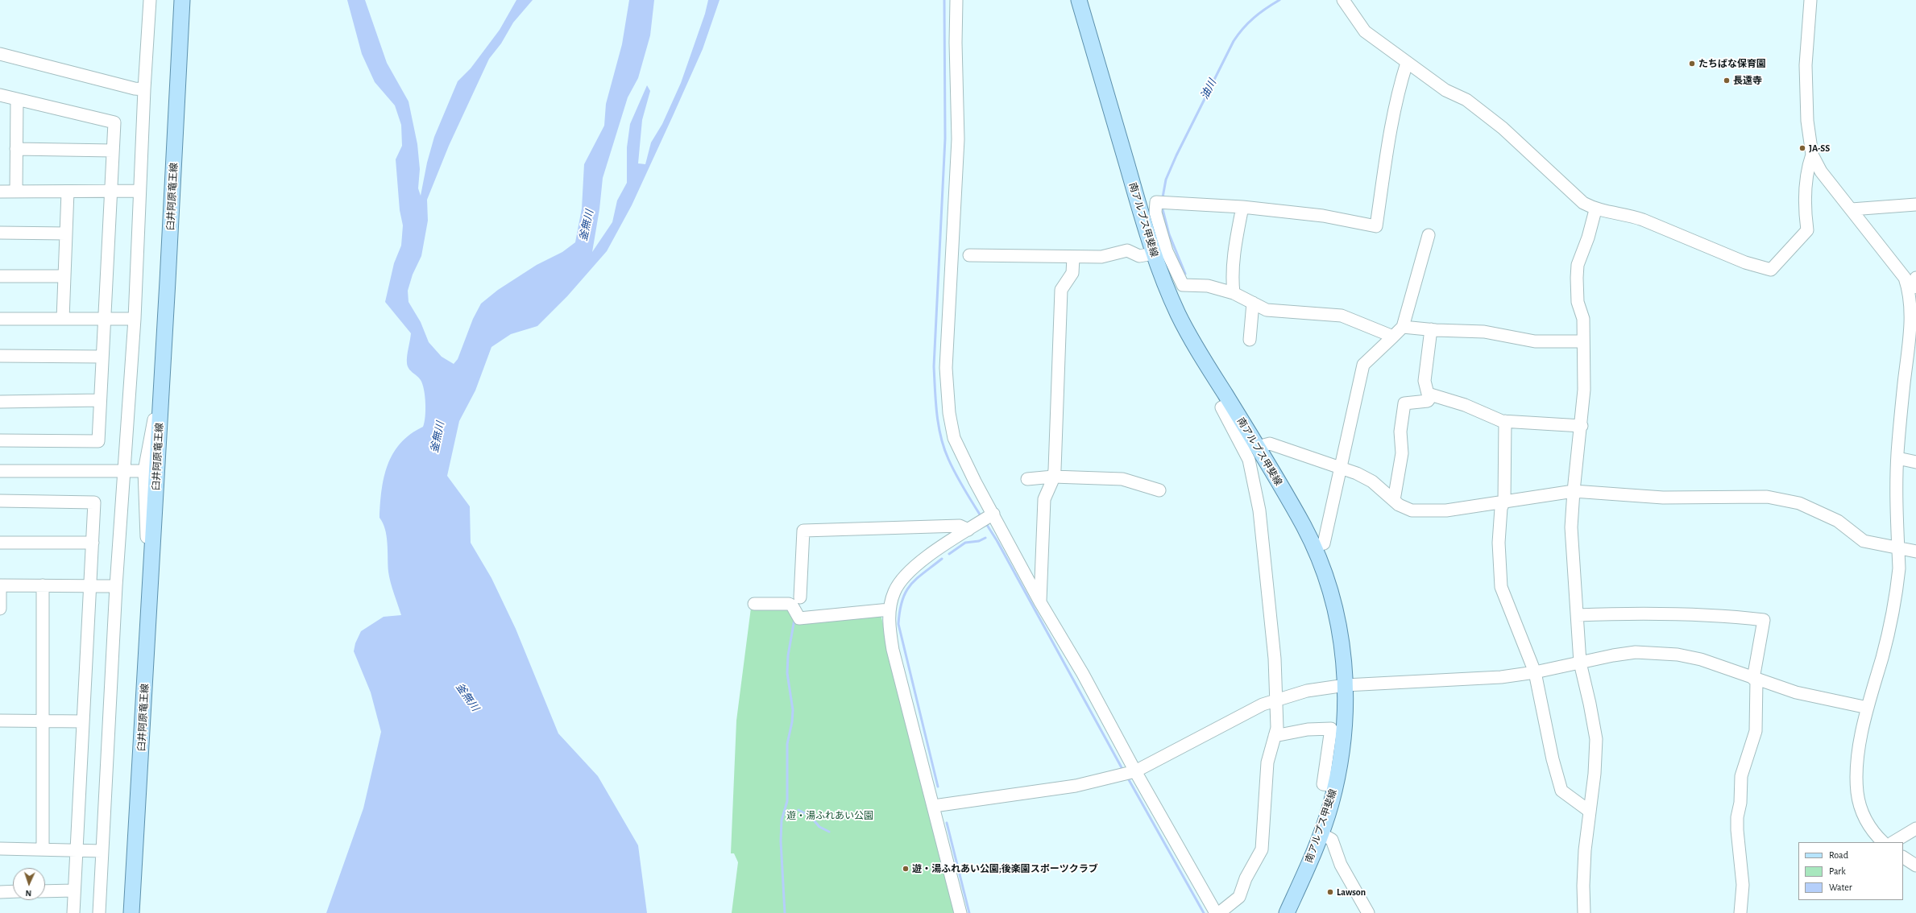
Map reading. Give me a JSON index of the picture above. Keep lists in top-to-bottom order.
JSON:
{
  "streets": {
    "main road": ["臼井阿原竜王線", "南アルプス甲斐線"]
  },
  "water": ["油川", "釜無川"],
  "parks": ["遊・湯ふれあい公園"],
  "places": [
    "たちばな保育園",
    "長遠寺",
    "JA-SS",
    "遊・湯ふれあい公園;後楽園スポーツクラブ",
    "Lawson"
  ],
  "legend": ["Road", "Park", "Water"],
  "north": "bottom"
}
